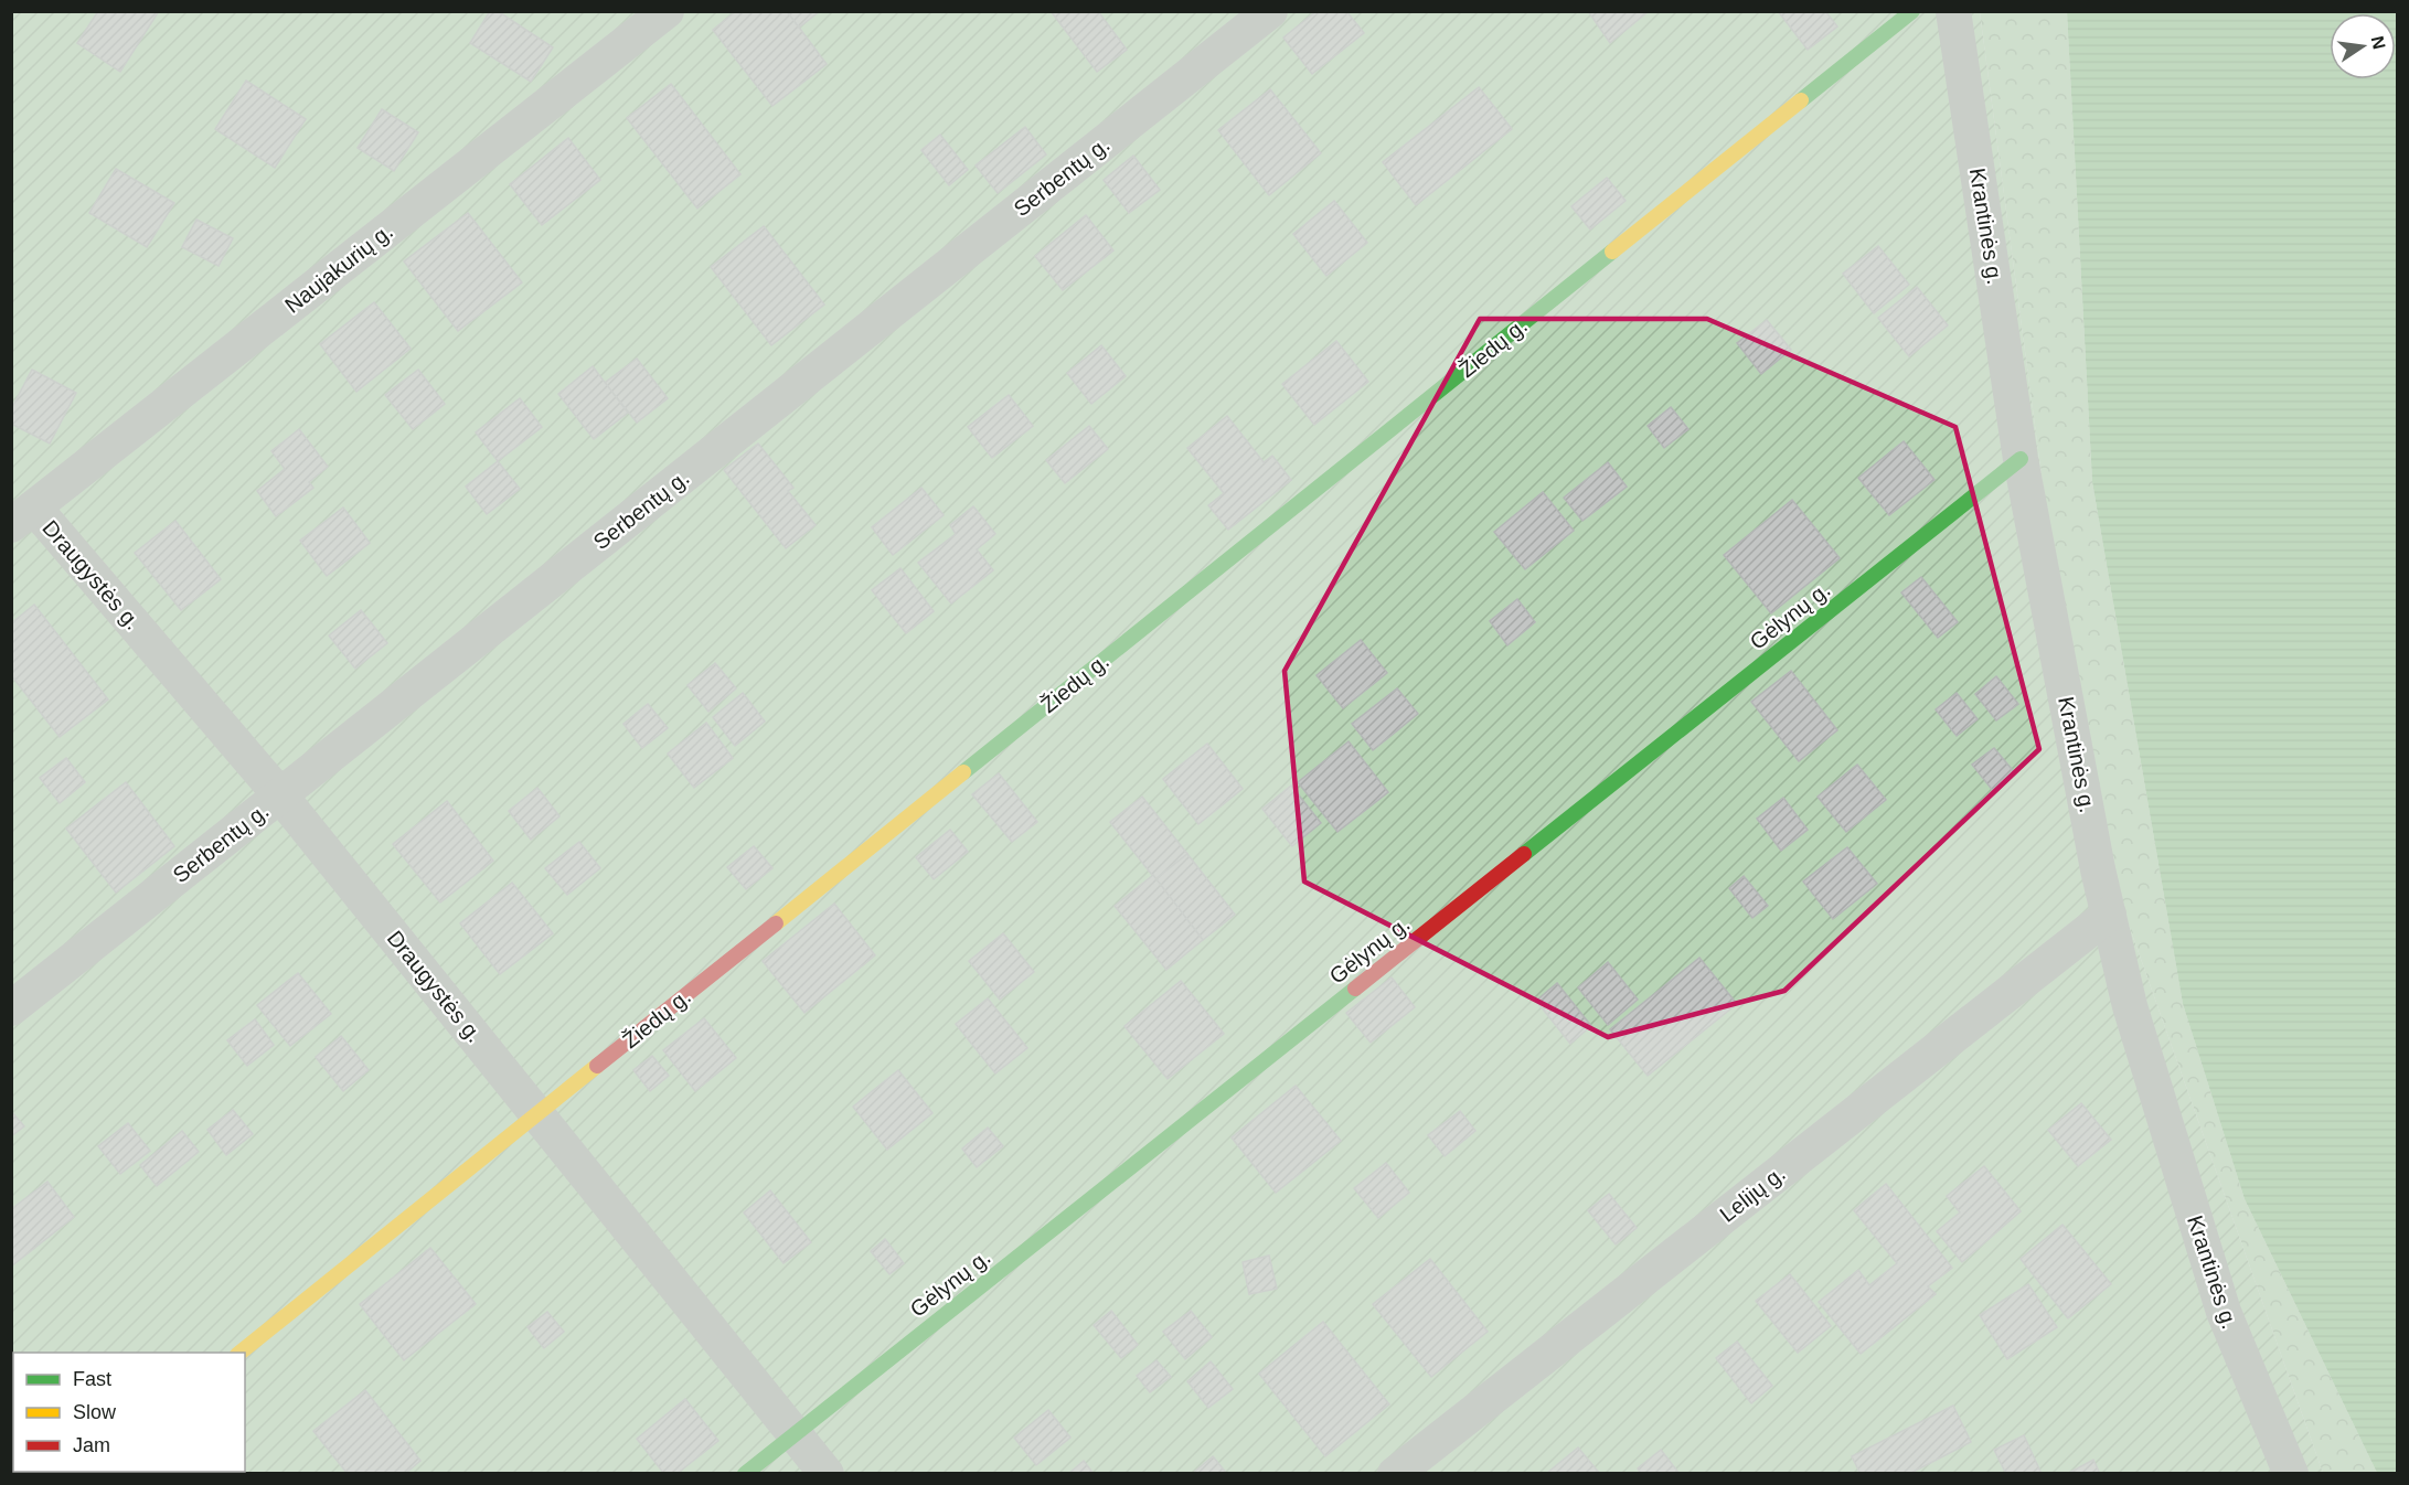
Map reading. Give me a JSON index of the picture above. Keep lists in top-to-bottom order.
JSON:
{
  "streets": {
    "street": [
      "Serbentų g.",
      "Krantinės g.",
      "Naujakurių g.",
      "Žiedų g.",
      "Draugystės g.",
      "Gėlynų g.",
      "Lelijų g."
    ]
  },
  "crossings": [
    ["Serbentų g.", "Draugystės g."],
    ["Krantinės g.", "Gėlynų g."],
    ["Krantinės g.", "Lelijų g."],
    ["Naujakurių g.", "Draugystės g."],
    ["Žiedų g.", "Draugystės g."],
    ["Draugystės g.", "Gėlynų g."]
  ],
  "legend": ["Fast", "Slow", "Jam"],
  "north": "right"
}
